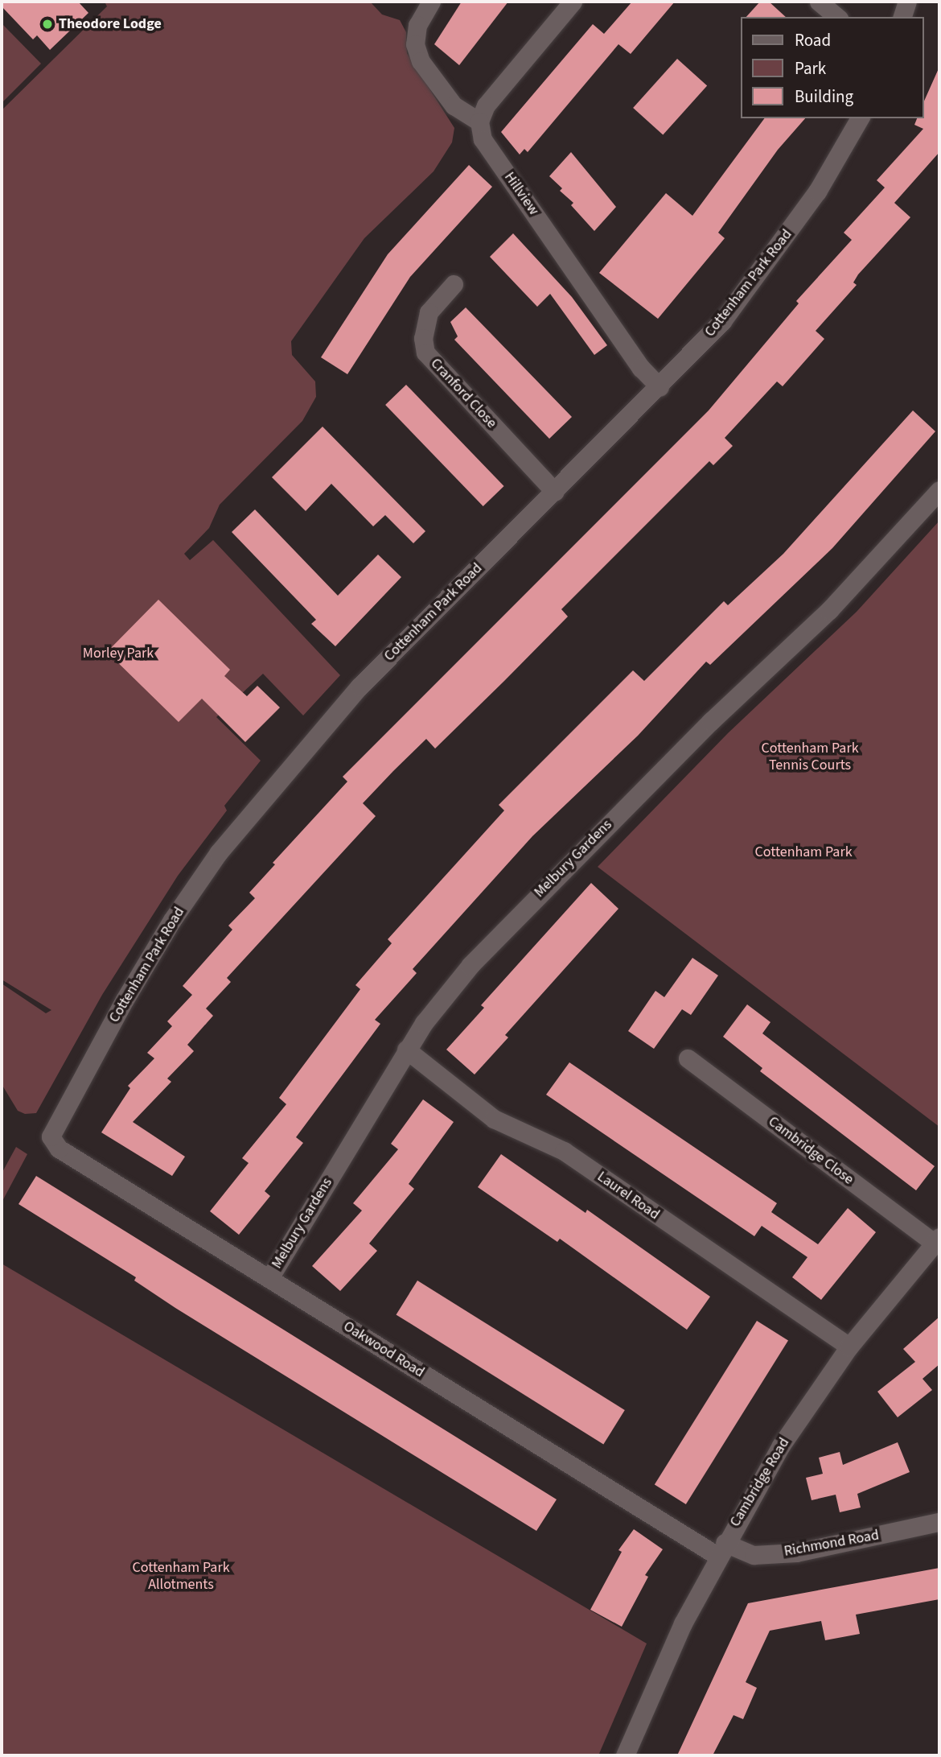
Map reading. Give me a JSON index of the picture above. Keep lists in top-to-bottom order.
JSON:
{
  "streets": {
    "street": [
      "Hillview",
      "Cottenham Park Road",
      "Cranford Close",
      "Melbury Gardens",
      "Cambridge Close",
      "Laurel Road",
      "Oakwood Road",
      "Cambridge Road",
      "Richmond Road"
    ]
  },
  "crossings": [
    ["Hillview", "Cottenham Park Road"],
    ["Cottenham Park Road", "Cranford Close"],
    ["Cottenham Park Road", "Oakwood Road"],
    ["Melbury Gardens", "Laurel Road"],
    ["Melbury Gardens", "Oakwood Road"],
    ["Cambridge Close", "Cambridge Road"],
    ["Laurel Road", "Cambridge Road"],
    ["Oakwood Road", "Cambridge Road"],
    ["Oakwood Road", "Richmond Road"],
    ["Cambridge Road", "Richmond Road"]
  ],
  "parks": [
    "Morley Park",
    "Cottenham Park Tennis Courts",
    "Cottenham Park",
    "Cottenham Park Allotments"
  ],
  "places": ["Theodore Lodge"],
  "legend": ["Road", "Park", "Building"]
}
